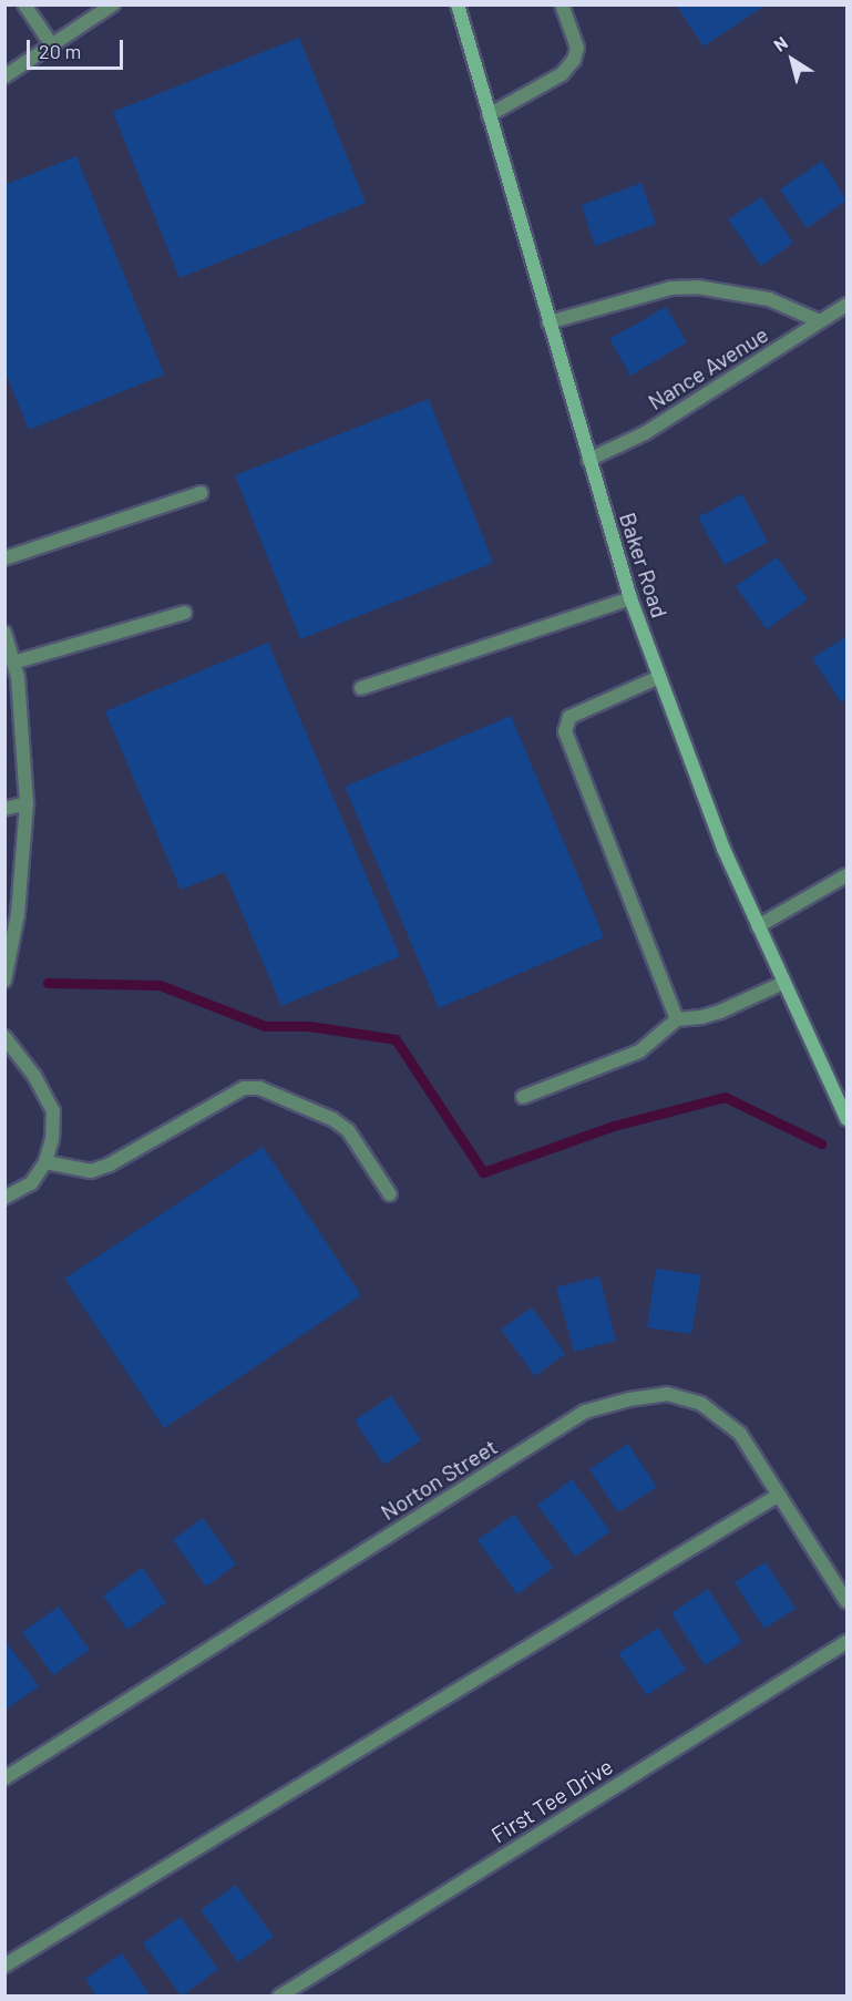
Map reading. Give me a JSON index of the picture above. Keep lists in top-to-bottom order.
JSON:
{
  "streets": {
    "street": [
      "Nance Avenue",
      "Baker Road",
      "Norton Street",
      "First Tee Drive"
    ]
  },
  "crossings": [
    ["Nance Avenue", "Baker Road"]
  ],
  "scale_bar": "20 m",
  "north": "top left"
}
